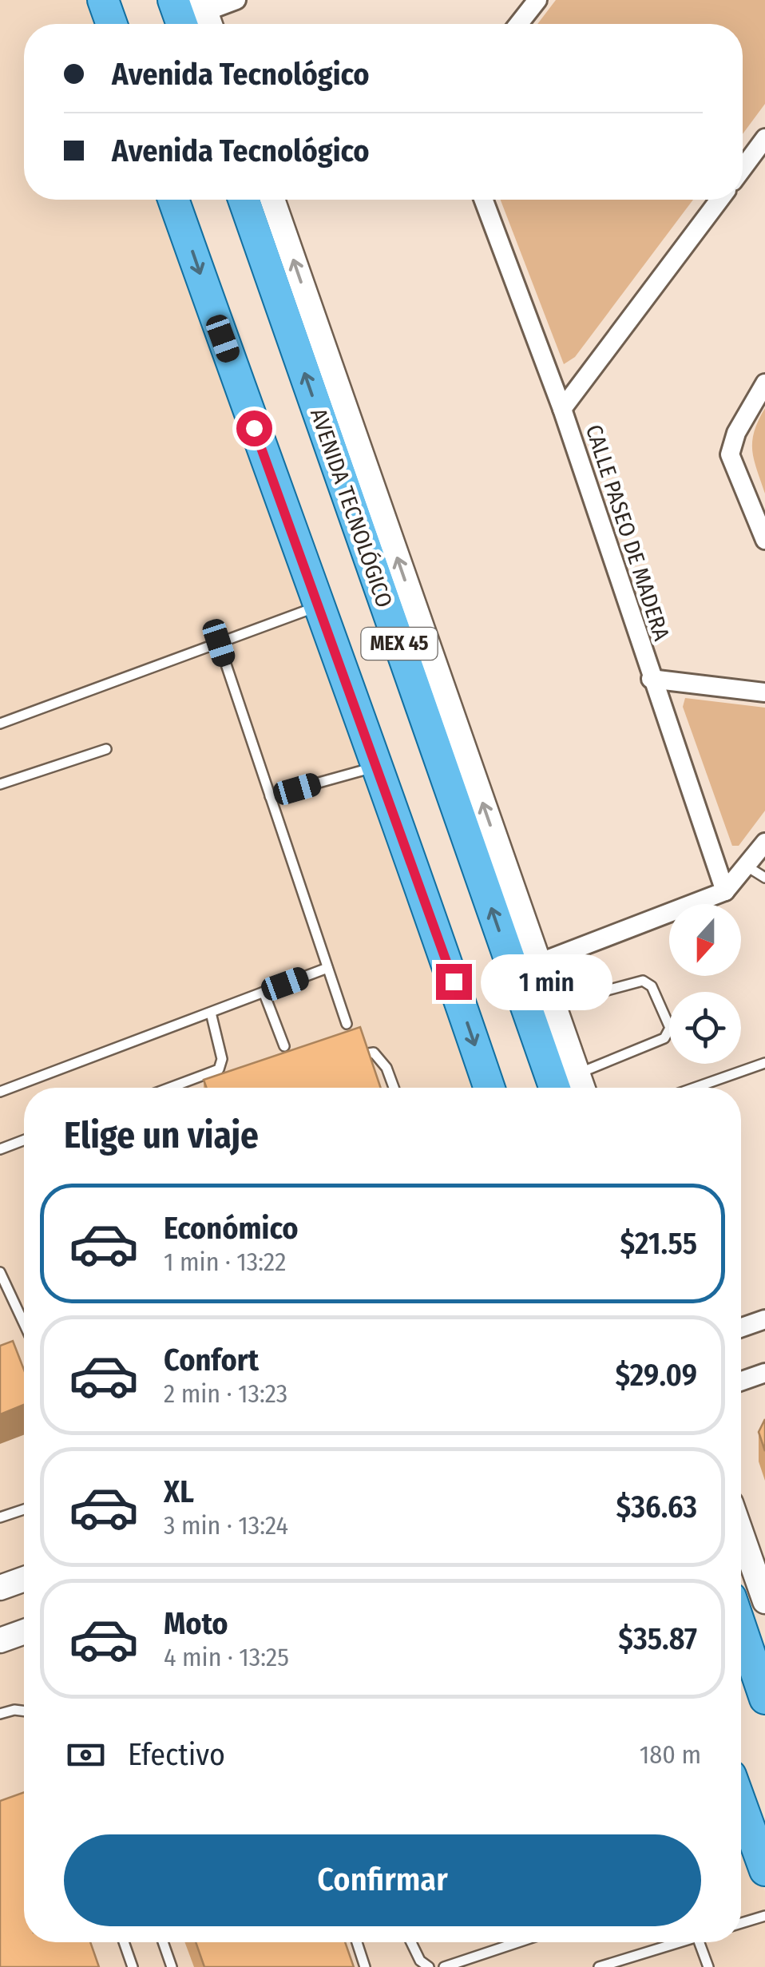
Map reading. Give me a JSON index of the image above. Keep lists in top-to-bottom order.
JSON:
{
  "streets": {
    "main road": ["AVENIDA TECNOLÓGICO", "MEX 45"],
    "street": ["CALLE PASEO DE MADERA"]
  },
  "north": "bottom",
  "page": {
    "banner": ["Avenida Tecnológico", "Avenida Tecnológico"],
    "bubble": "1 min",
    "heading": "Elige un viaje",
    "list": [
      {
        "name": "Económico",
        "note": "1 min · 13:22",
        "value": "$21.55"
      },
      {
        "name": "Confort",
        "note": "2 min · 13:23",
        "value": "$29.09"
      },
      {
        "name": "XL",
        "note": "3 min · 13:24",
        "value": "$36.63"
      },
      {
        "name": "Moto",
        "note": "4 min · 13:25",
        "value": "$35.87"
      }
    ],
    "pay": ["Efectivo", "180 m"],
    "buttons": "Confirmar"
  }
}
